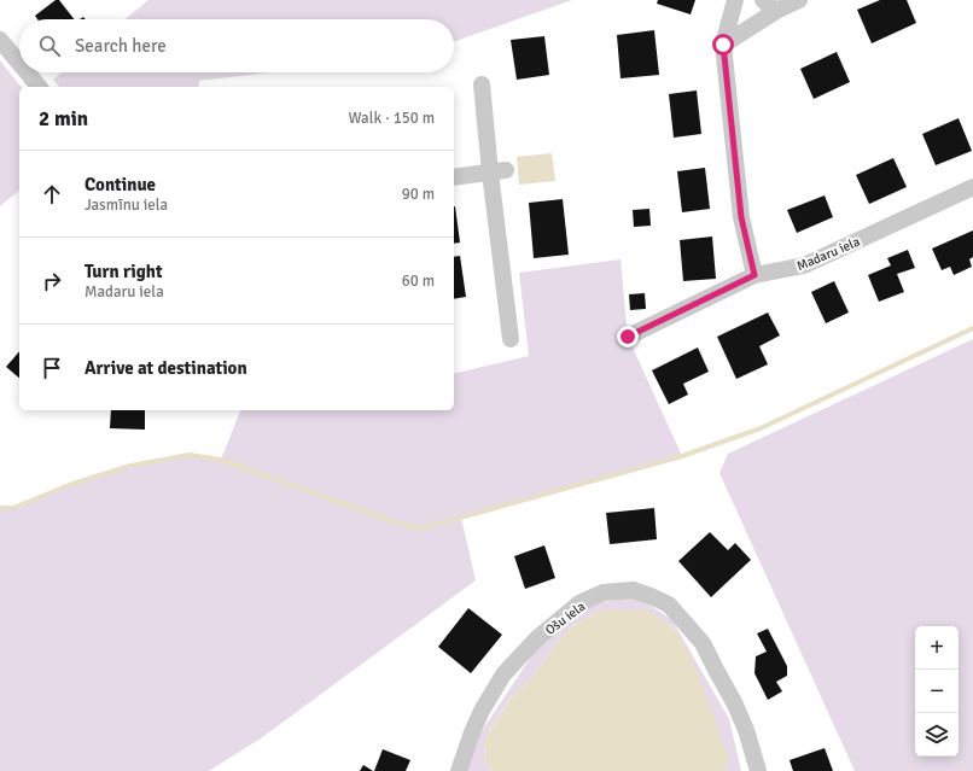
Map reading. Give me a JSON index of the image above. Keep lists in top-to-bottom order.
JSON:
{
  "streets": {
    "street": ["Madaru iela", "Ošu iela"]
  },
  "page": {
    "search": "Search here",
    "heading": ["2 min", "Walk · 150 m"],
    "list": [
      ["Continue", "Jasmīnu iela", "90 m"],
      ["Turn right", "Madaru iela", "60 m"],
      "Arrive at destination"
    ],
    "map_buttons": ["+", "−"]
  }
}
